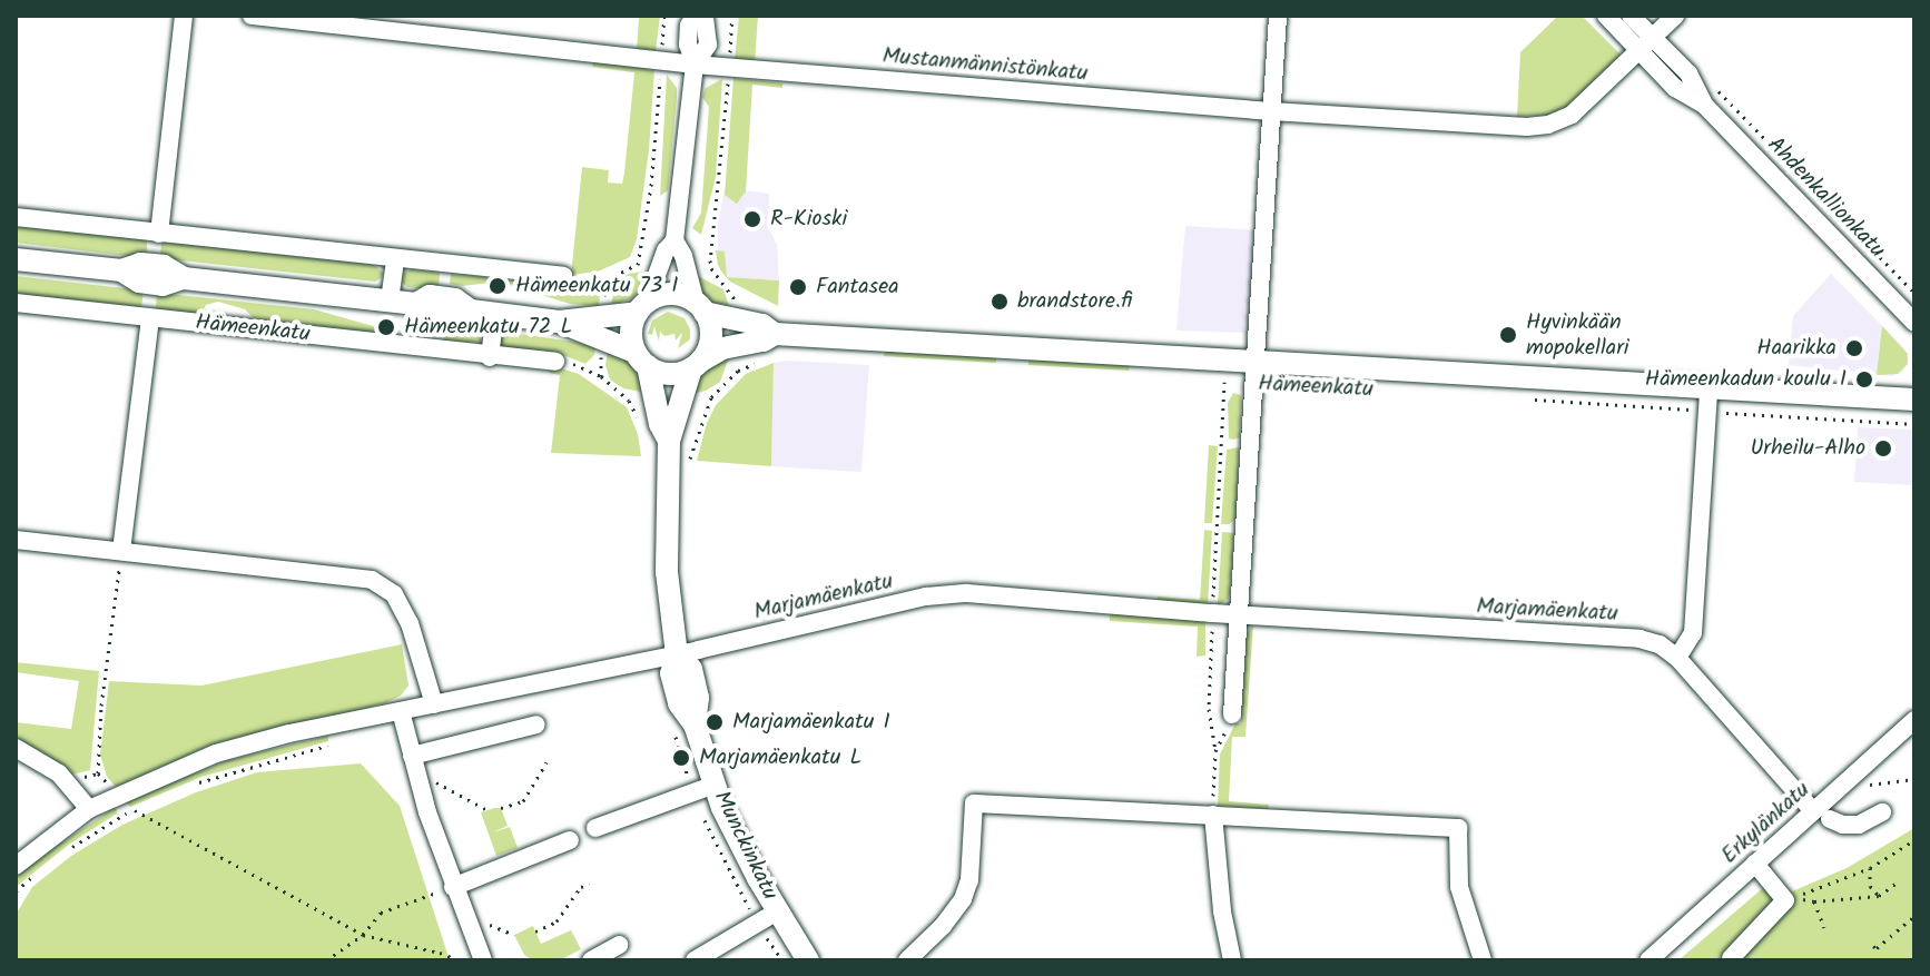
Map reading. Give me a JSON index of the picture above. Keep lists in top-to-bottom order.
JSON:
{
  "streets": {
    "main road": ["Hämeenkatu", "Munckinkatu"],
    "street": [
      "Mustanmännistönkatu",
      "Ahdenkallionkatu",
      "Marjamäenkatu",
      "Erkylänkatu"
    ]
  },
  "crossings": [
    ["Mustanmännistönkatu", "Ahdenkallionkatu"],
    ["Hämeenkatu", "Marjamäenkatu"],
    ["Hämeenkatu", "Munckinkatu"],
    ["Marjamäenkatu", "Munckinkatu"]
  ],
  "places": [
    "R-Kioski",
    "Hämeenkatu 73 I",
    "Fantasea",
    "brandstore.fi",
    "Hämeenkatu 72 L",
    "Hyvinkään mopokellari",
    "Haarikka",
    "Hämeenkadun koulu I",
    "Urheilu-Alho",
    "Marjamäenkatu I",
    "Marjamäenkatu L"
  ]
}
